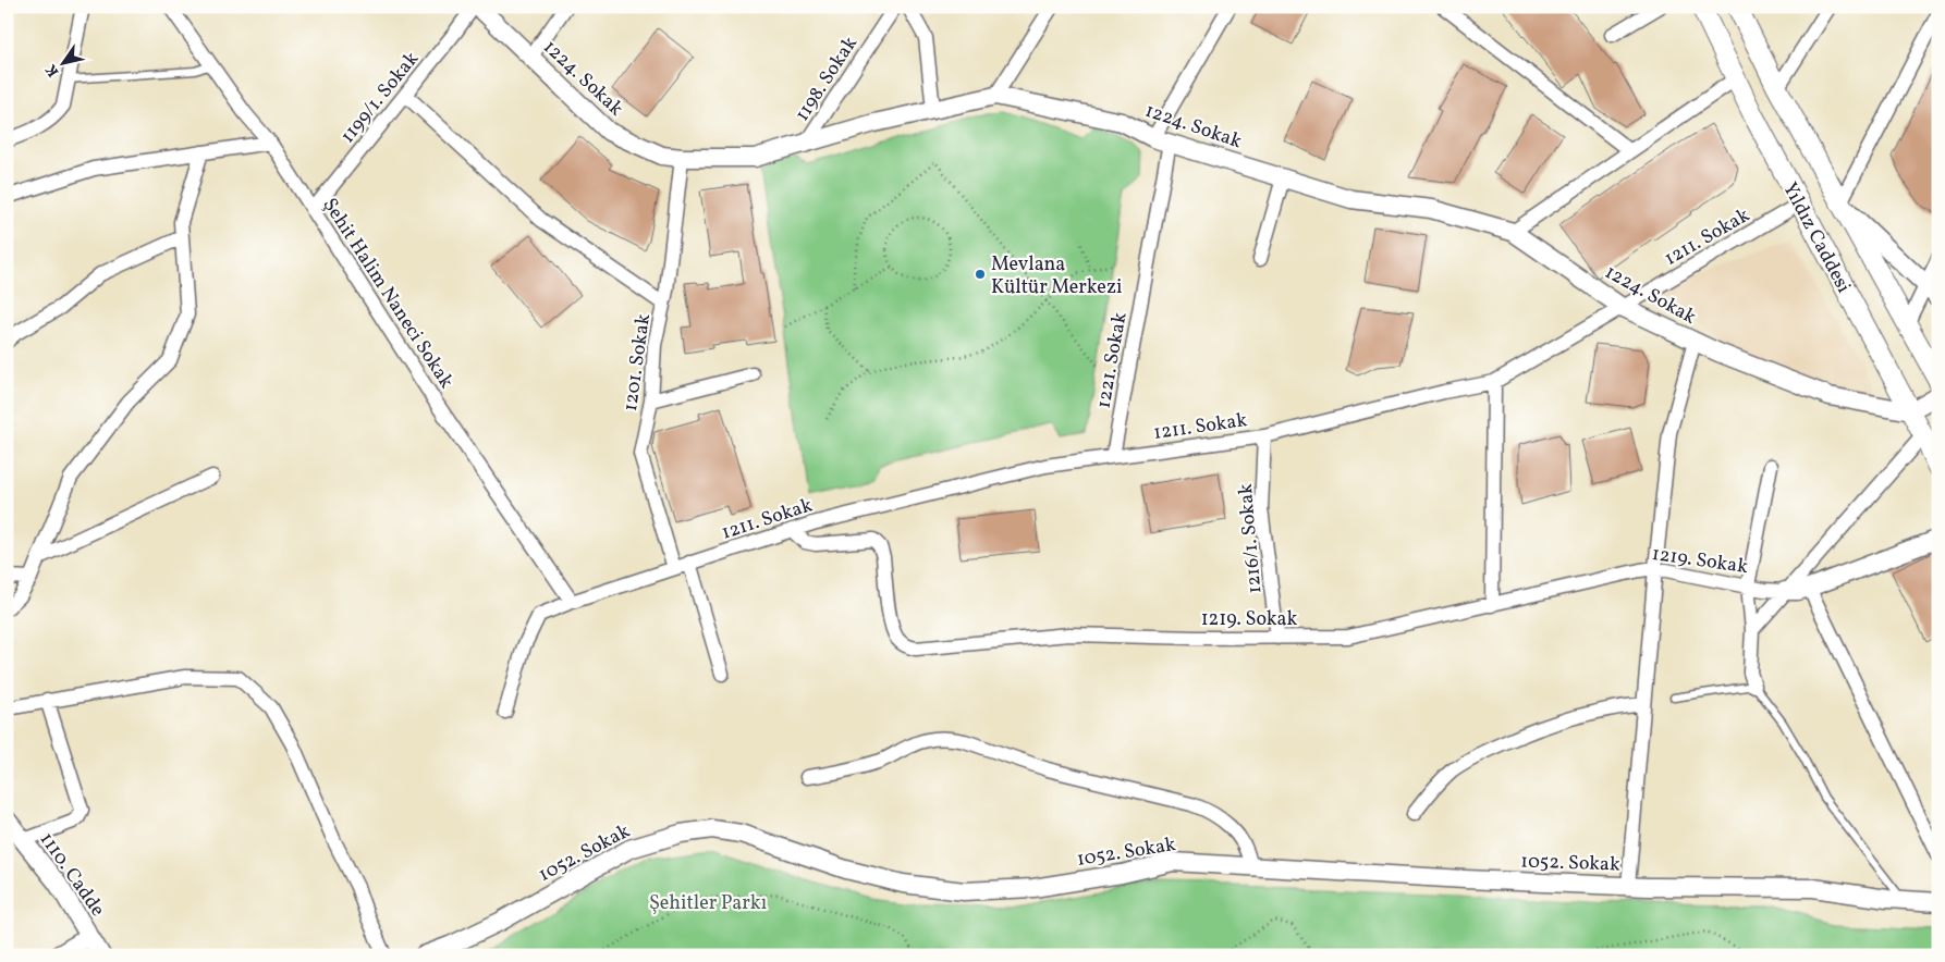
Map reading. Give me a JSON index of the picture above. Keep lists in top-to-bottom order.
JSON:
{
  "streets": {
    "main road": ["Yıldız Caddesi"],
    "street": [
      "1224. Sokak",
      "1198. Sokak",
      "1199/1. Sokak",
      "1211. Sokak",
      "Şehit Halim Naneci Sokak",
      "1221. Sokak",
      "1201. Sokak",
      "1216/1. Sokak",
      "1219. Sokak",
      "1052. Sokak",
      "1110. Cadde"
    ]
  },
  "crossings": [
    ["1224. Sokak", "1198. Sokak"],
    ["1224. Sokak", "1211. Sokak"],
    ["1224. Sokak", "Yıldız Caddesi"],
    ["1224. Sokak", "1221. Sokak"],
    ["1224. Sokak", "1201. Sokak"],
    ["1199/1. Sokak", "Şehit Halim Naneci Sokak"],
    ["1211. Sokak", "Yıldız Caddesi"],
    ["1211. Sokak", "Şehit Halim Naneci Sokak"],
    ["1211. Sokak", "1221. Sokak"],
    ["1211. Sokak", "1201. Sokak"],
    ["1211. Sokak", "1216/1. Sokak"],
    ["1211. Sokak", "1219. Sokak"],
    ["1216/1. Sokak", "1219. Sokak"]
  ],
  "parks": ["Şehitler Parkı"],
  "places": ["Mevlana Kültür Merkezi"],
  "north": "bottom left"
}
